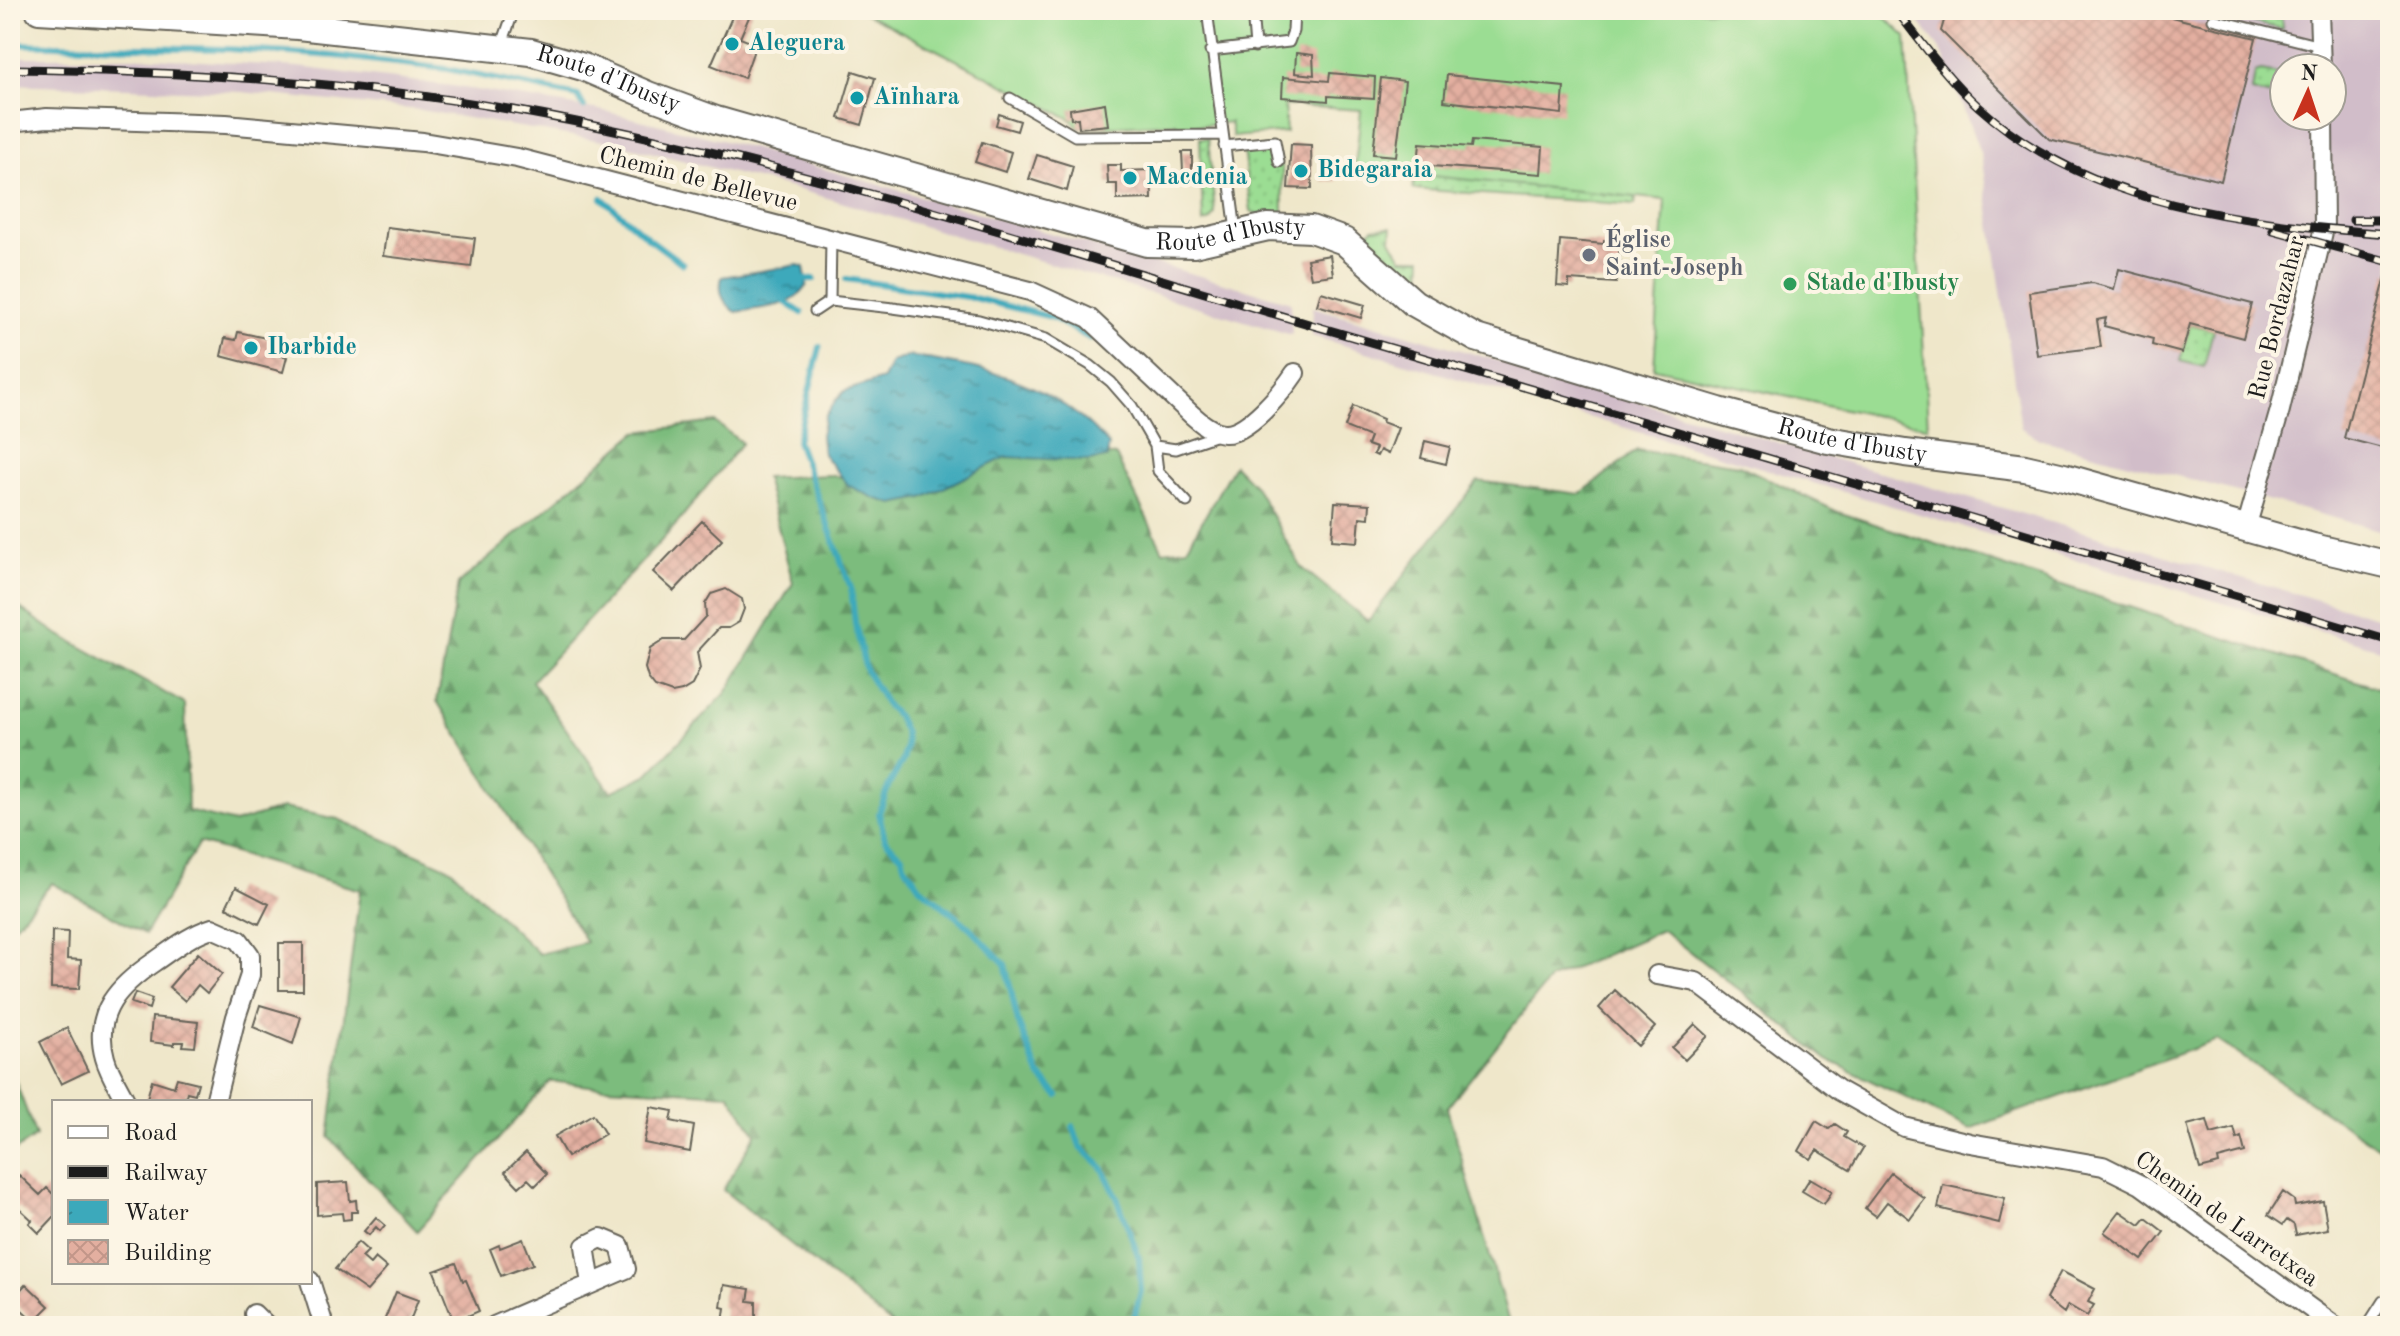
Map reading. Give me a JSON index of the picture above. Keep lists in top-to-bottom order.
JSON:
{
  "streets": {
    "street": [
      "Route d'Ibusty",
      "Chemin de Bellevue",
      "Rue Bordazahar",
      "Chemin de Larretxea"
    ]
  },
  "crossings": [
    ["Route d'Ibusty", "Rue Bordazahar"]
  ],
  "places": [
    "Aleguera",
    "Aïnhara",
    "Bidegaraia",
    "Macdenia",
    "Église Saint-Joseph",
    "Stade d'Ibusty",
    "Ibarbide"
  ],
  "legend": [
    "Road",
    "Railway",
    "Water",
    "Building"
  ],
  "north": "top"
}
